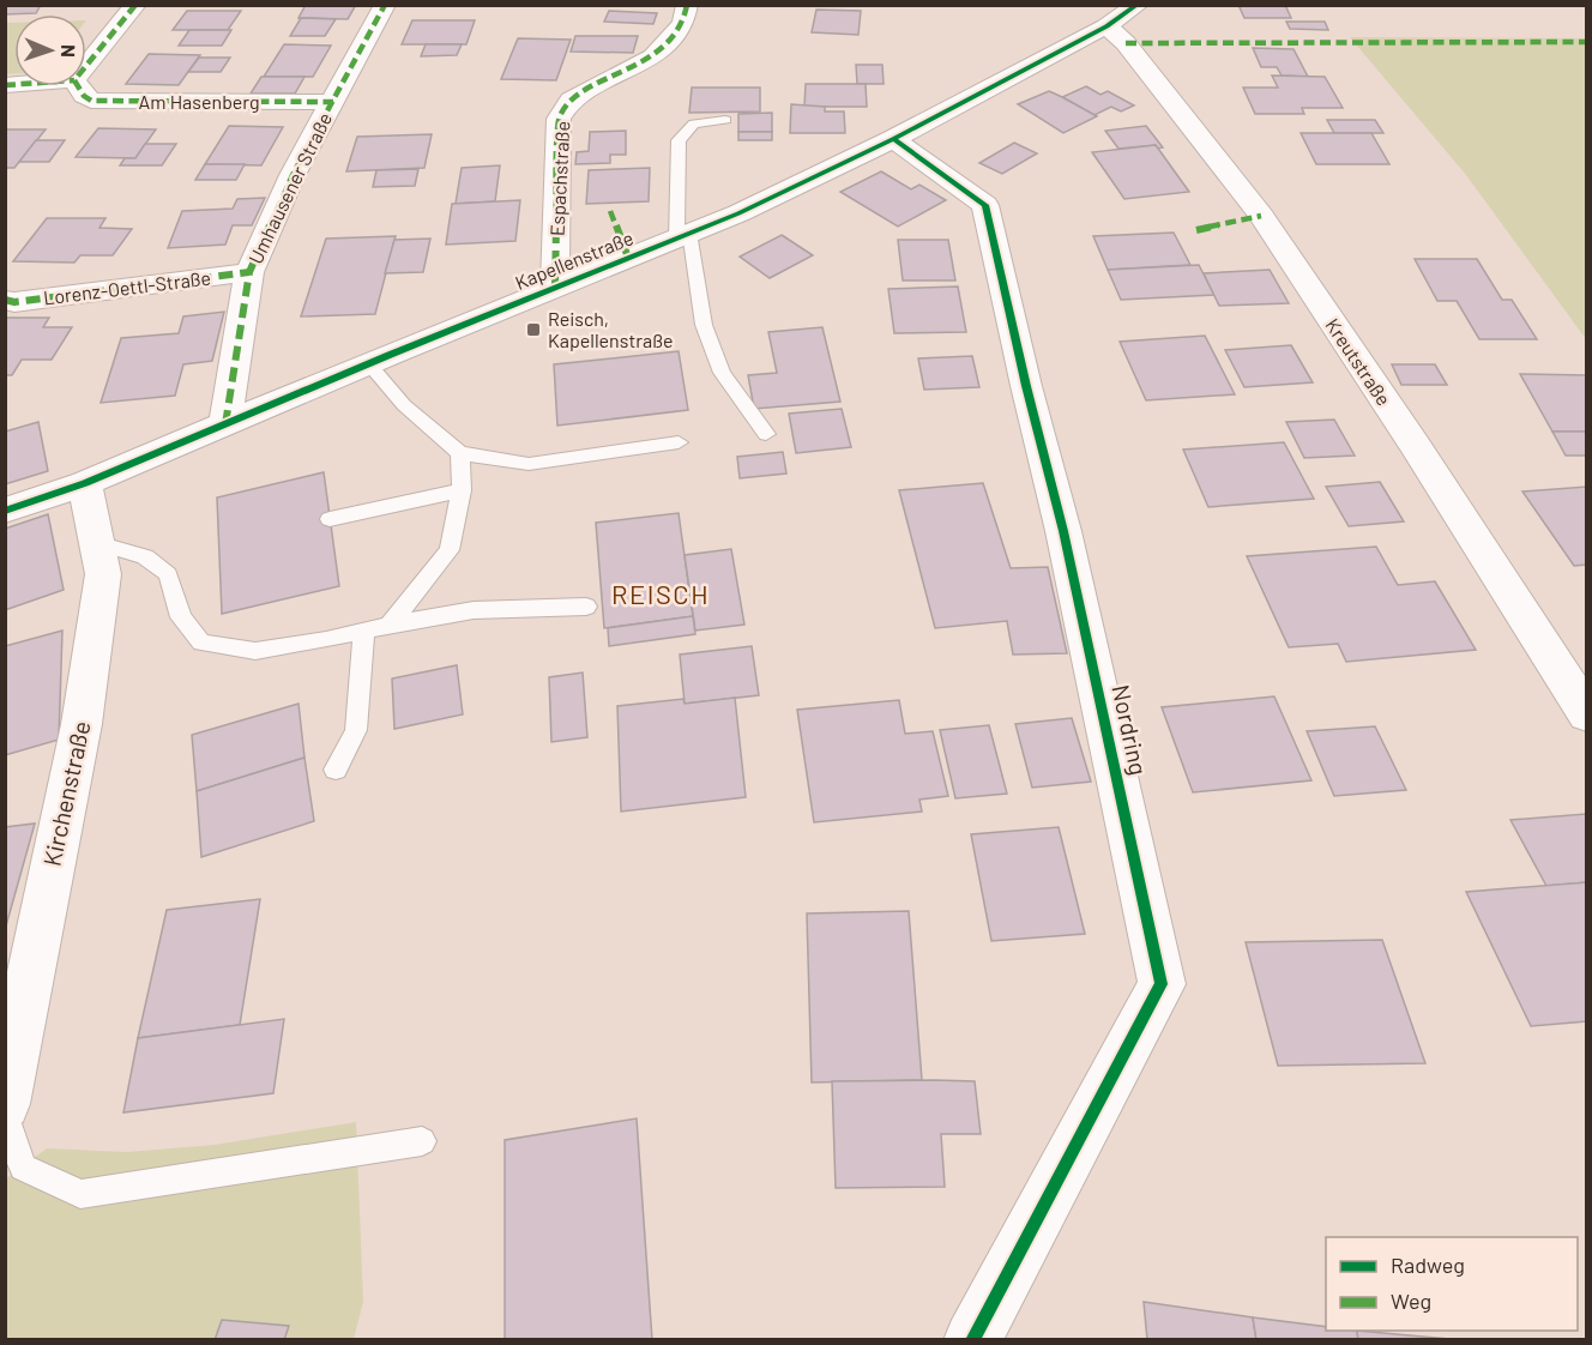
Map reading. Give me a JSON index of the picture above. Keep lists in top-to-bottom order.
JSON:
{
  "streets": {
    "street": [
      "Am Hasenberg",
      "Espachstraße",
      "Umhausener Straße",
      "Kapellenstraße",
      "Lorenz-Oettl-Straße",
      "Kreutstraße",
      "Nordring",
      "Kirchenstraße"
    ]
  },
  "crossings": [
    ["Am Hasenberg", "Umhausener Straße"],
    ["Espachstraße", "Kapellenstraße"],
    ["Umhausener Straße", "Kapellenstraße"],
    ["Umhausener Straße", "Lorenz-Oettl-Straße"],
    ["Kapellenstraße", "Kreutstraße"],
    ["Kapellenstraße", "Nordring"],
    ["Kapellenstraße", "Kirchenstraße"]
  ],
  "districts": ["REISCH"],
  "places": {
    "transit": ["Reisch, Kapellenstraße"]
  },
  "legend": ["Radweg", "Weg"],
  "north": "right"
}
